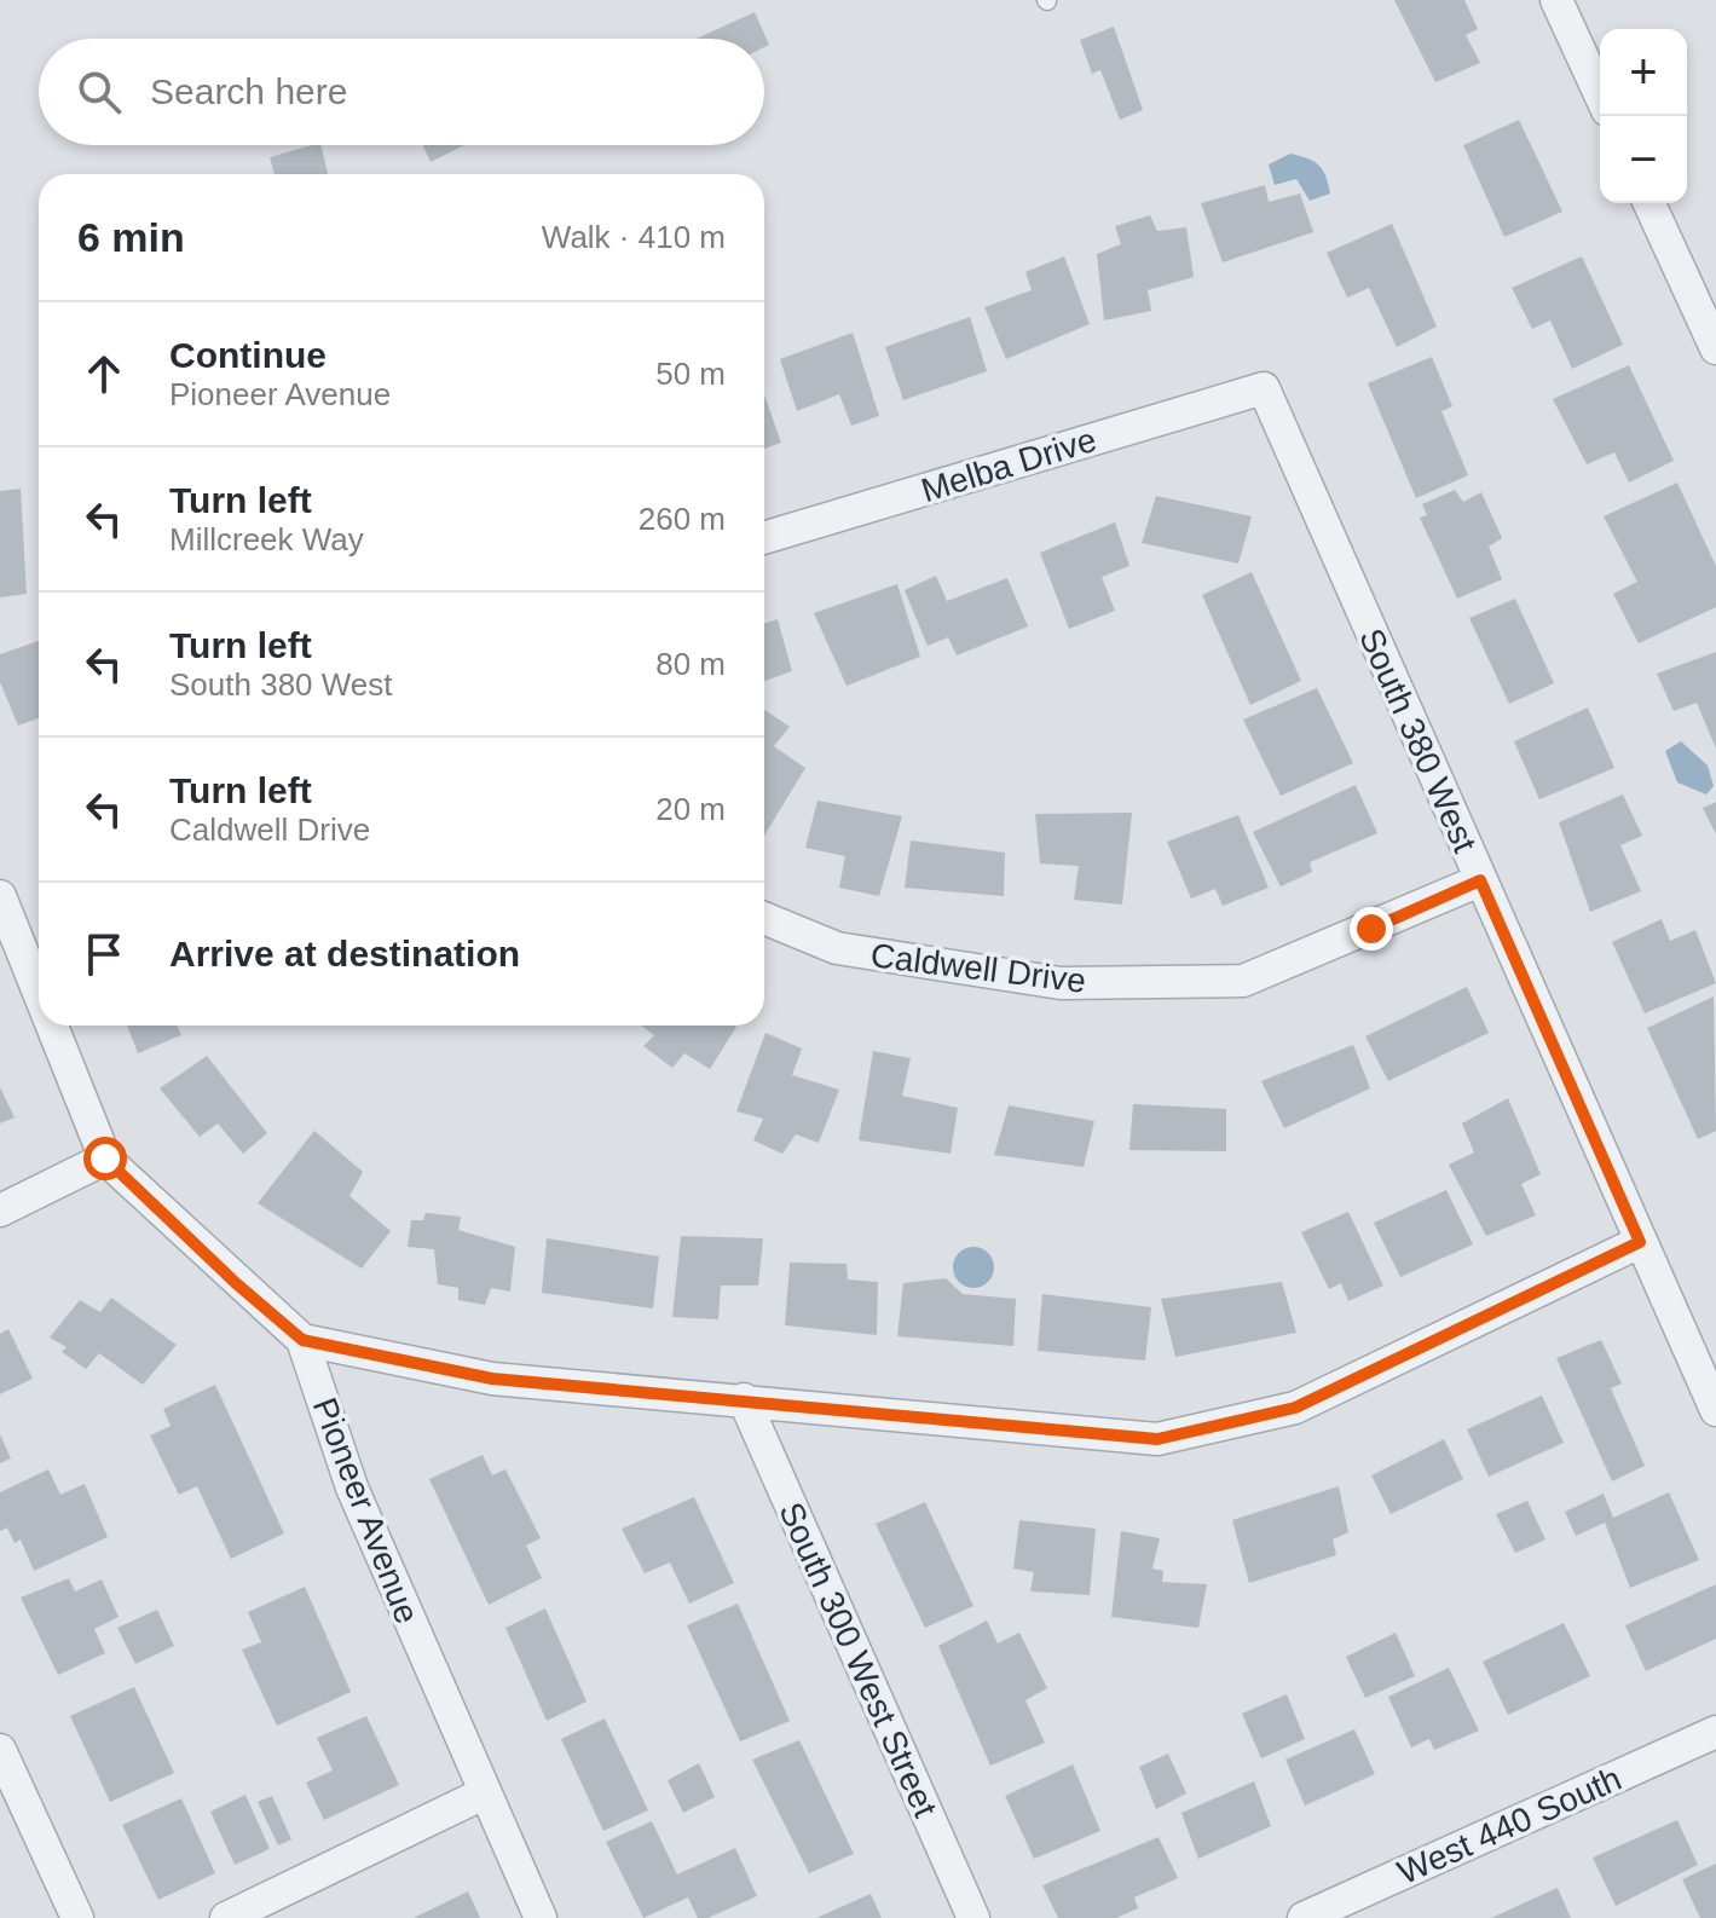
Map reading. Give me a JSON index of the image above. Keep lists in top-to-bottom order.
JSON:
{
  "streets": {
    "street": [
      "Melba Drive",
      "South 380 West",
      "Caldwell Drive",
      "Pioneer Avenue",
      "South 300 West Street",
      "West 440 South"
    ]
  },
  "crossings": [
    ["Melba Drive", "South 380 West"],
    ["South 380 West", "Caldwell Drive"]
  ],
  "page": {
    "map_buttons": ["+", "−"],
    "search": "Search here",
    "heading": ["6 min", "Walk · 410 m"],
    "list": [
      ["Continue", "Pioneer Avenue", "50 m"],
      ["Turn left", "Millcreek Way", "260 m"],
      ["Turn left", "South 380 West", "80 m"],
      ["Turn left", "Caldwell Drive", "20 m"],
      "Arrive at destination"
    ]
  }
}
